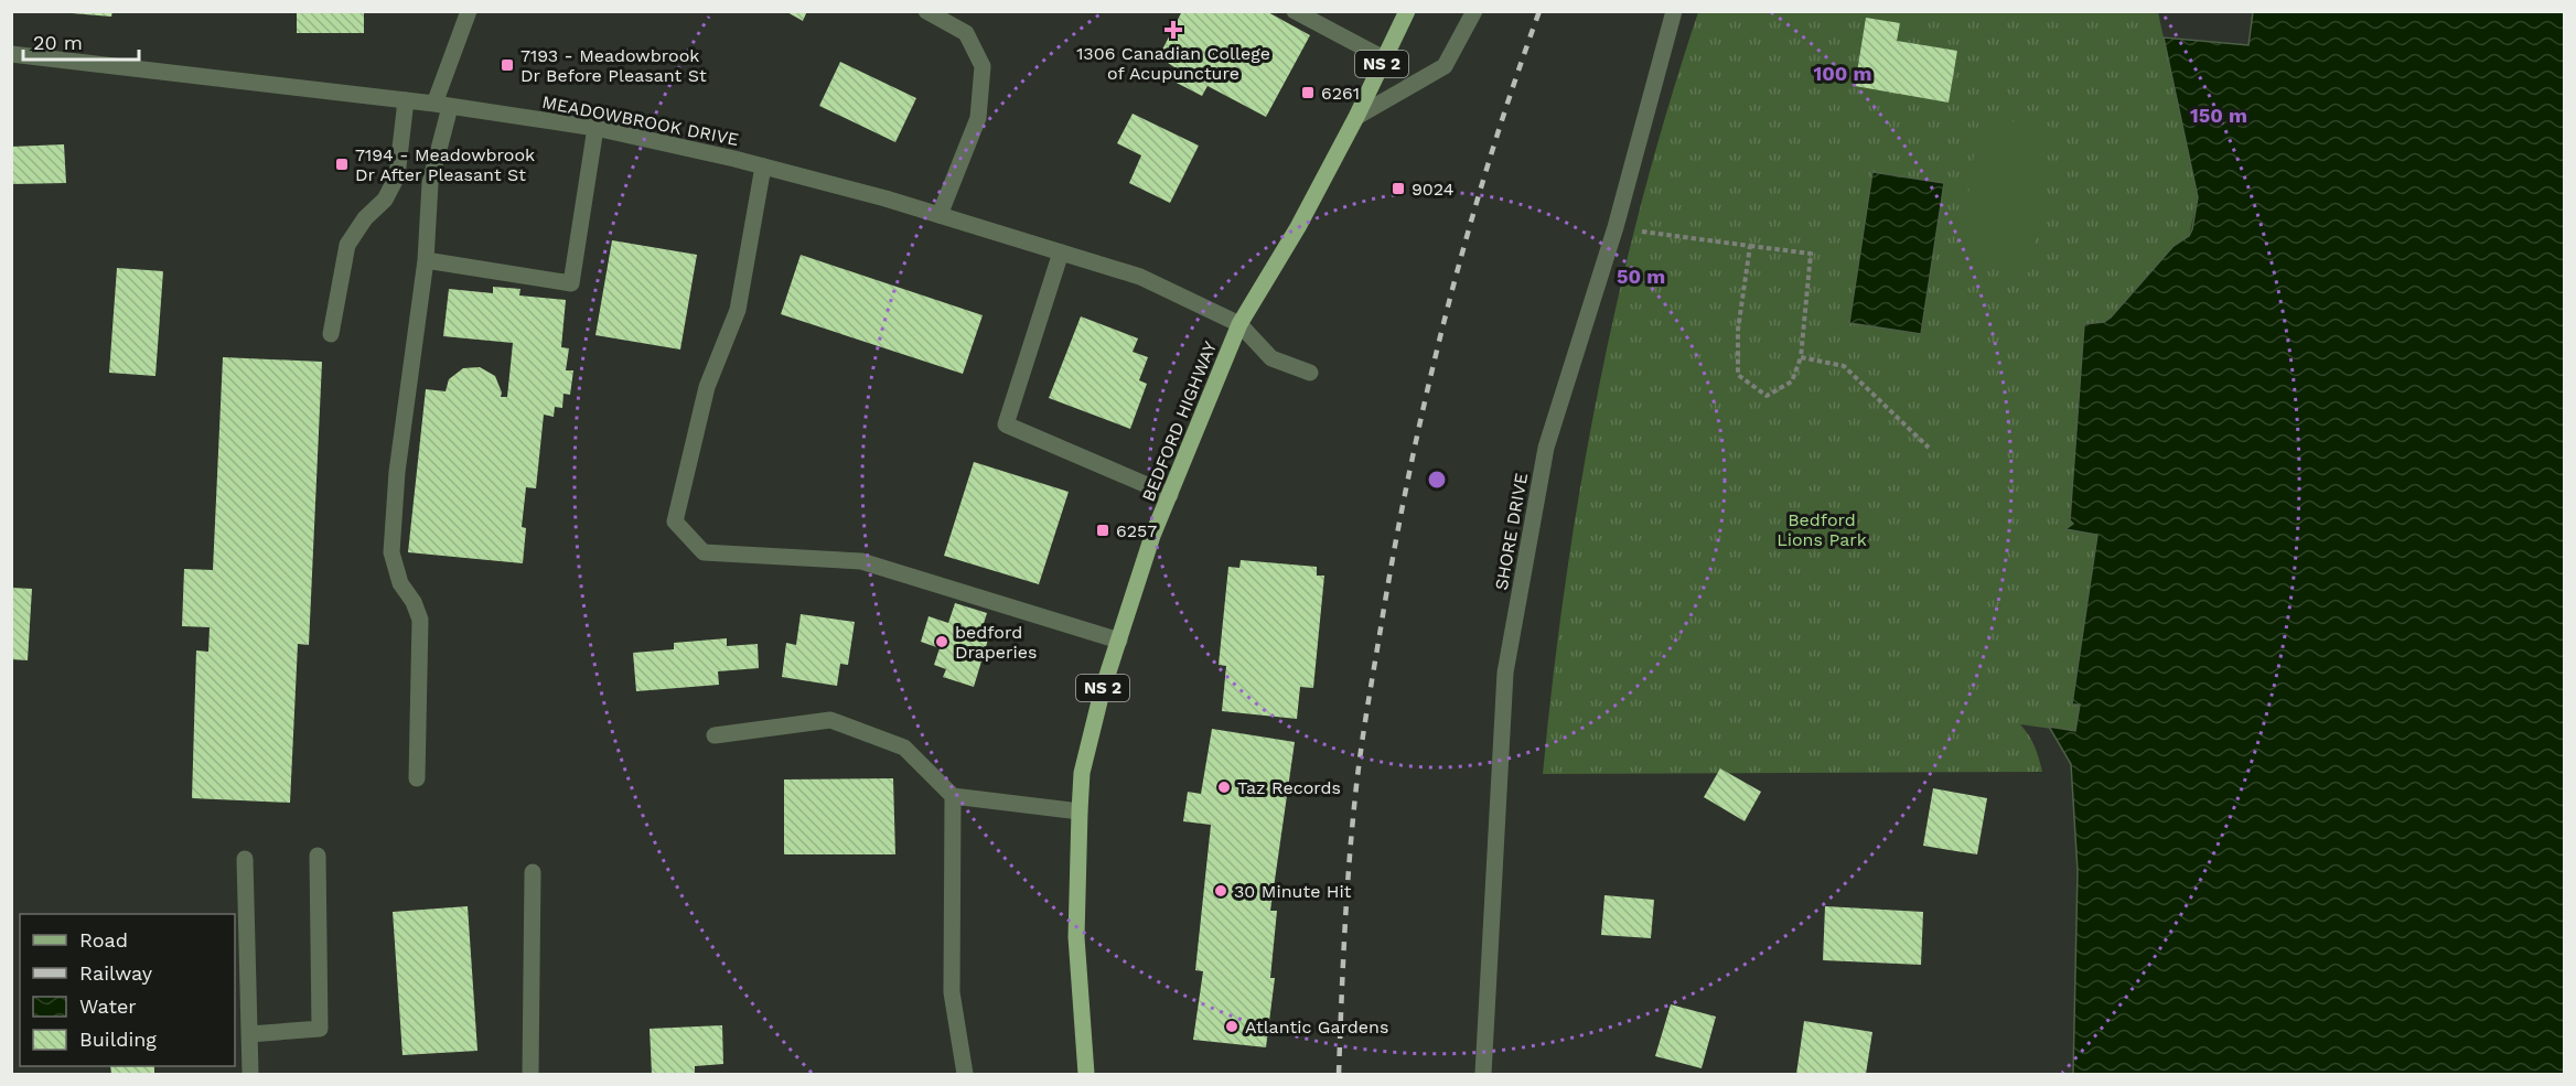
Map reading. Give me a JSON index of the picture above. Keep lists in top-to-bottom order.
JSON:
{
  "streets": {
    "main road": ["NS 2", "BEDFORD HIGHWAY"],
    "street": ["MEADOWBROOK DRIVE", "SHORE DRIVE"]
  },
  "crossings": [
    ["MEADOWBROOK DRIVE", "BEDFORD HIGHWAY"]
  ],
  "parks": ["Bedford Lions Park"],
  "places": {
    "health": ["1306 Canadian College of Acupuncture"],
    "transit": [
      "7193 - Meadowbrook Dr Before Pleasant St",
      "6261",
      "7194 - Meadowbrook Dr After Pleasant St",
      "9024",
      "6257"
    ],
    "other": [
      "bedford Draperies",
      "Taz Records",
      "30 Minute Hit",
      "Atlantic Gardens"
    ]
  },
  "legend": [
    "Road",
    "Railway",
    "Water",
    "Building"
  ],
  "scale_bar": "20 m",
  "rings": ["100 m", "150 m", "50 m"]
}
